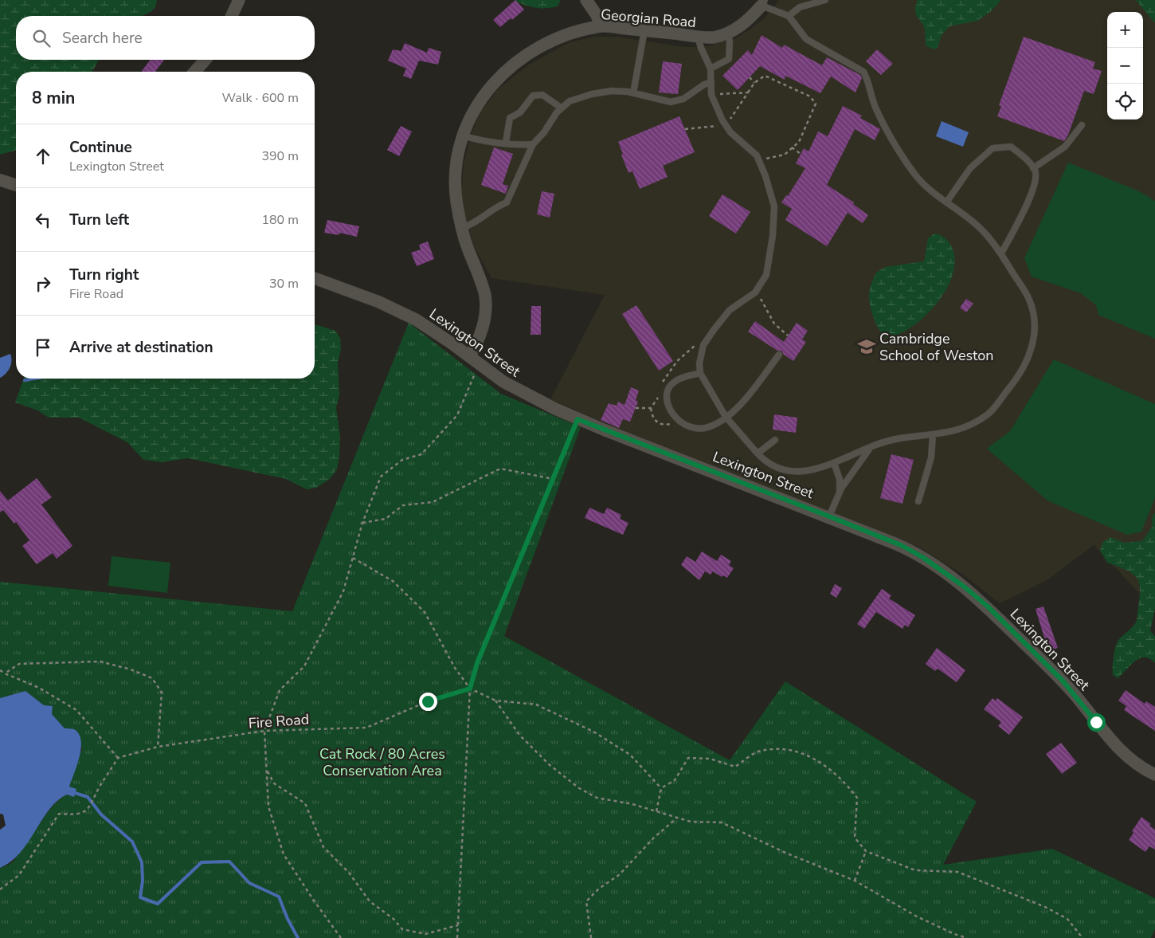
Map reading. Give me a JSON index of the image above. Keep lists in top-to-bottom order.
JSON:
{
  "streets": {
    "street": ["Georgian Road", "Lexington Street"],
    "path": ["Fire Road"]
  },
  "crossings": [
    ["Georgian Road", "Lexington Street"]
  ],
  "parks": ["Cat Rock / 80 Acres Conservation Area"],
  "places": {
    "school or university": ["Cambridge School of Weston"]
  },
  "page": {
    "map_buttons": ["+", "−"],
    "search": "Search here",
    "heading": ["8 min", "Walk · 600 m"],
    "list": [
      ["Continue", "Lexington Street", "390 m"],
      ["Turn left", "180 m"],
      ["Turn right", "Fire Road", "30 m"],
      "Arrive at destination"
    ]
  }
}
